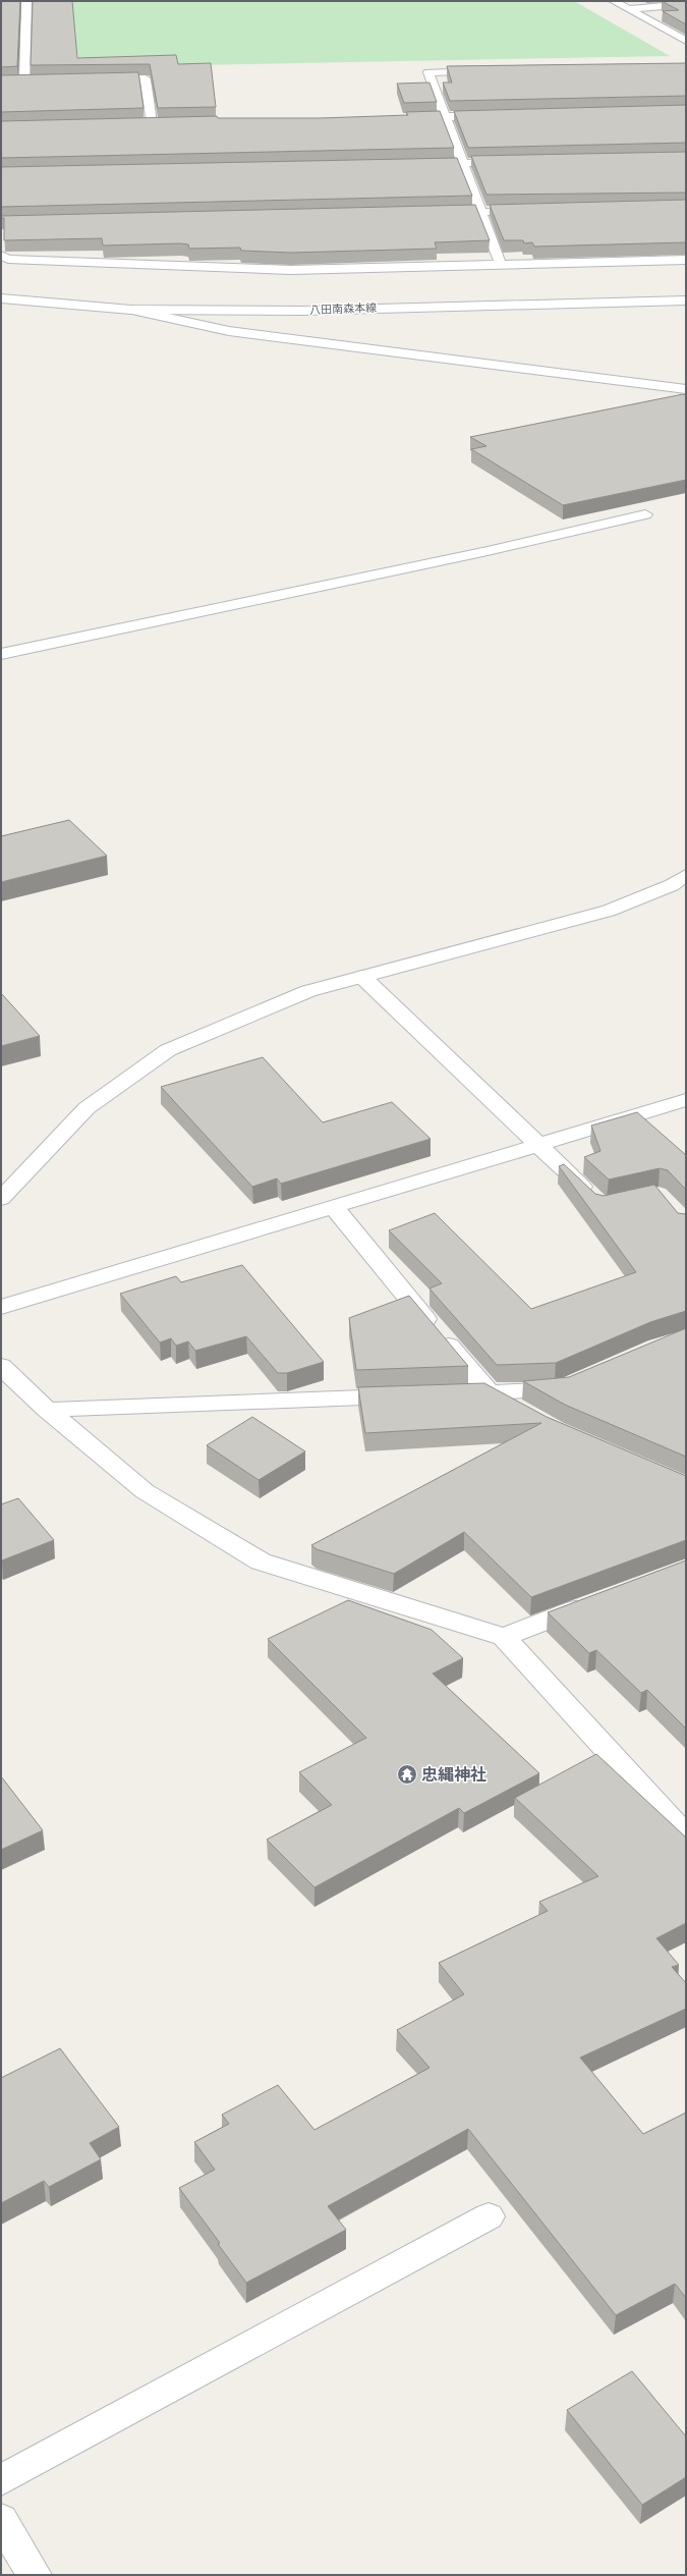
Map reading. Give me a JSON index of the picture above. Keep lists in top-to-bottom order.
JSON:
{
  "streets": {
    "street": ["八田南森本線"]
  },
  "places": {
    "temple": ["忠縄神社"]
  }
}
